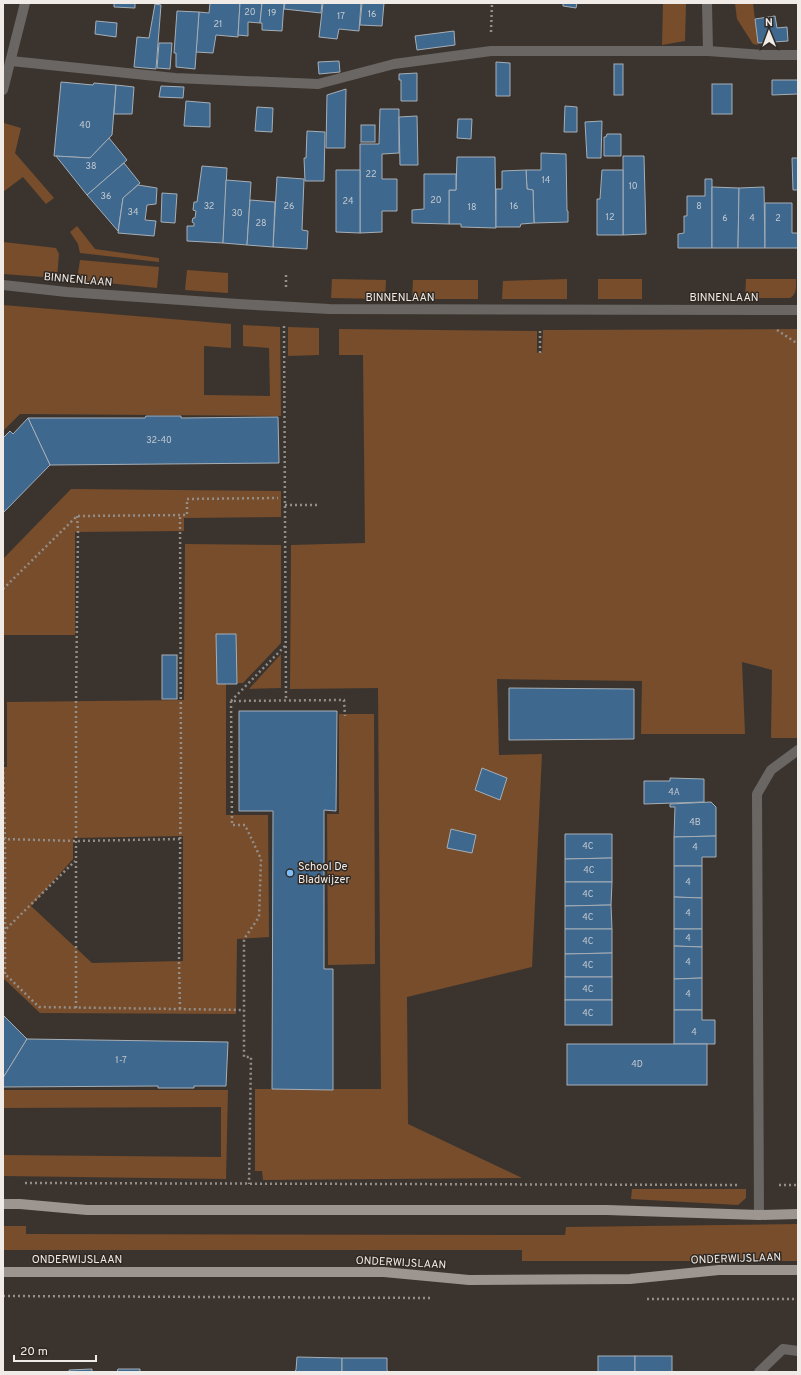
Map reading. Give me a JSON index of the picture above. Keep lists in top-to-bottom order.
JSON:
{
  "streets": {
    "main road": ["ONDERWIJSLAAN"],
    "street": ["BINNENLAAN"]
  },
  "places": ["School De Bladwijzer"],
  "house_numbers": [
    "20",
    "19",
    "16",
    "17",
    "21",
    "40",
    "38",
    "22",
    "14",
    "10",
    "36",
    "20",
    "24",
    "32",
    "26",
    "16",
    "8",
    "18",
    "34",
    "30",
    "12",
    "6",
    "4",
    "2",
    "28",
    "32-40",
    "4A",
    "4B",
    "4C",
    "4",
    "4C",
    "4",
    "4C",
    "4",
    "4C",
    "4",
    "4C",
    "4",
    "4C",
    "4C",
    "4",
    "4C",
    "4",
    "1-7",
    "4D"
  ],
  "scale_bar": "20 m",
  "north": "top"
}
